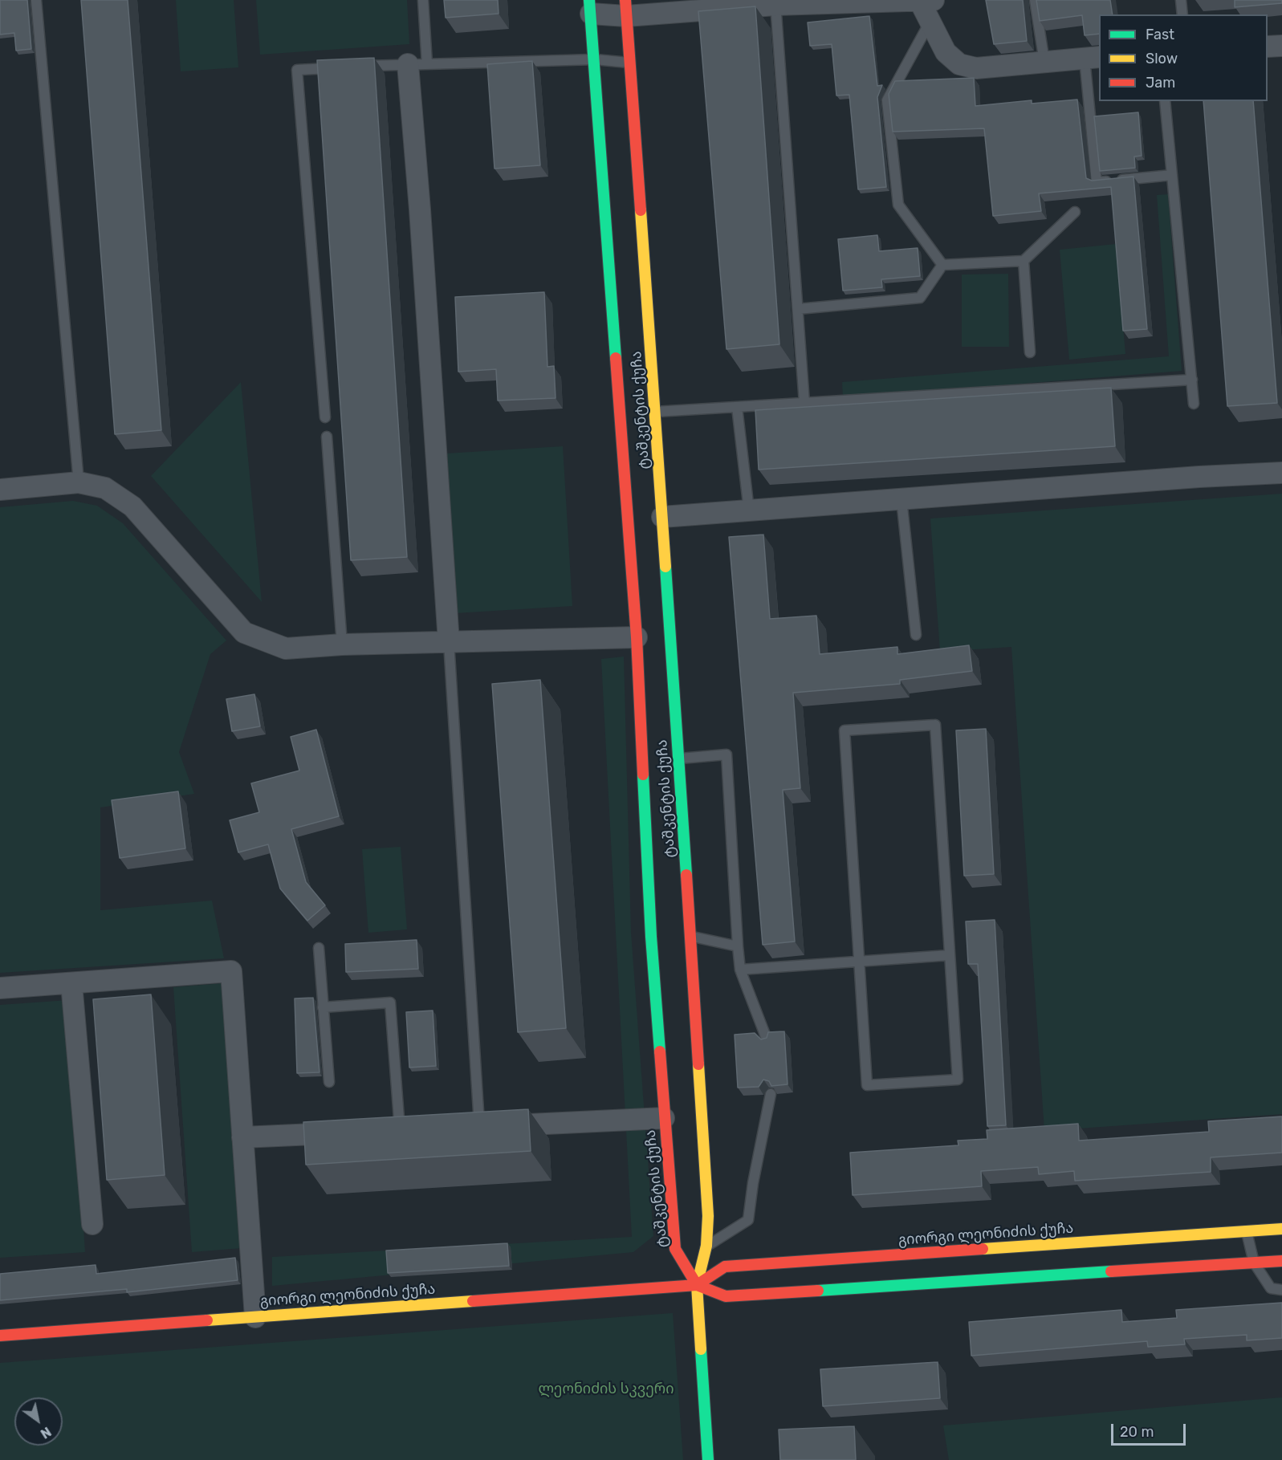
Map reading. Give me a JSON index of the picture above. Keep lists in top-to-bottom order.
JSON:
{
  "streets": {
    "main road": ["ტაშკენტის ქუჩა", "გიორგი ლეონიძის ქუჩა"]
  },
  "crossings": [
    ["ტაშკენტის ქუჩა", "გიორგი ლეონიძის ქუჩა"]
  ],
  "parks": ["ლეონიძის სკვერი"],
  "legend": ["Fast", "Slow", "Jam"],
  "scale_bar": "20 m",
  "north": "bottom right"
}
